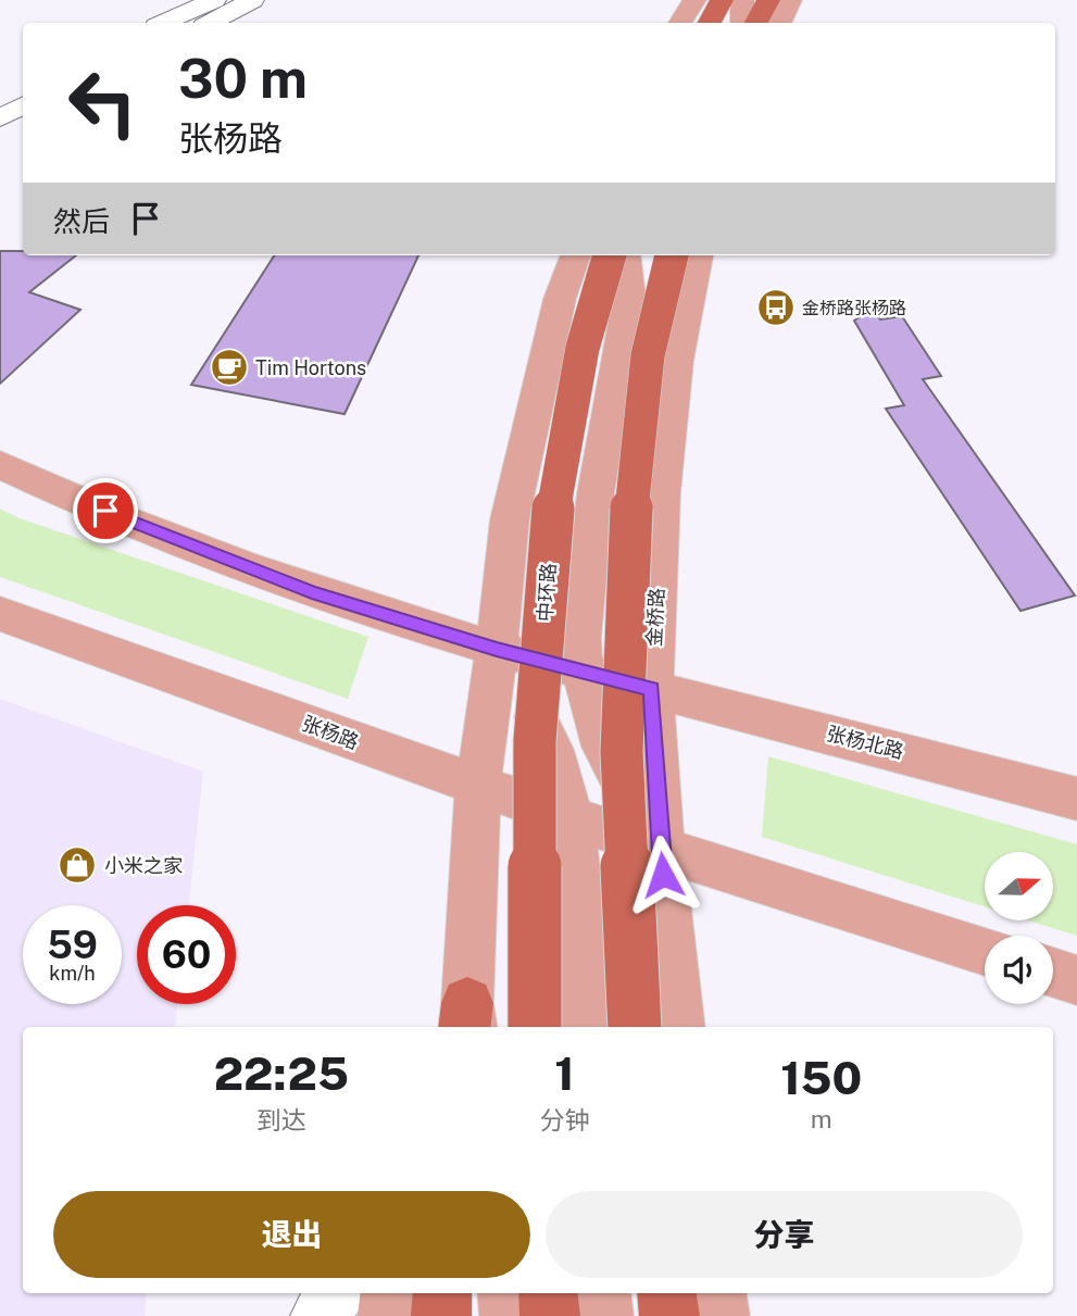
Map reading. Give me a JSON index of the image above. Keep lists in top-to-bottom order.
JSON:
{
  "streets": {
    "highway": ["中环路"],
    "main road": ["金桥路", "张杨路", "张杨北路"]
  },
  "crossings": [
    ["金桥路", "张杨路"],
    ["金桥路", "张杨北路"]
  ],
  "places": {
    "bus stop": ["金桥路张杨路"],
    "cafe": ["Tim Hortons"],
    "shop": ["小米之家"]
  },
  "north": "right",
  "page": {
    "turn": ["30 m", "张杨路"],
    "then": "然后",
    "speed": "59 km/h",
    "limit": "60",
    "eta": [
      "22:25",
      "到达",
      "1",
      "分钟",
      "150",
      "m"
    ],
    "buttons": ["退出", "分享"]
  }
}
